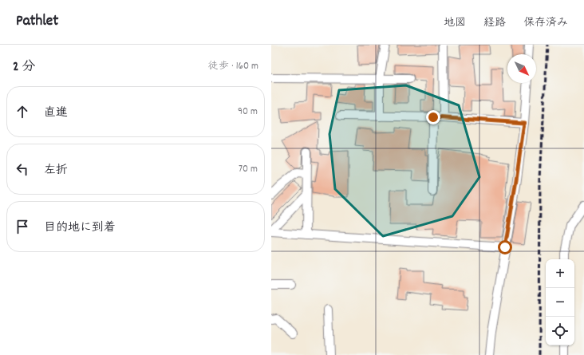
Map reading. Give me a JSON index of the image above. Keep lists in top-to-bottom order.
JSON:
{
  "north": "bottom right",
  "page": {
    "header": "Pathlet",
    "nav": ["地図", "経路", "保存済み"],
    "heading": ["2 分", "徒歩 · 160 m"],
    "list": [
      ["直進", "90 m"],
      ["左折", "70 m"],
      "目的地に到着"
    ],
    "map_buttons": ["+", "−"]
  }
}
